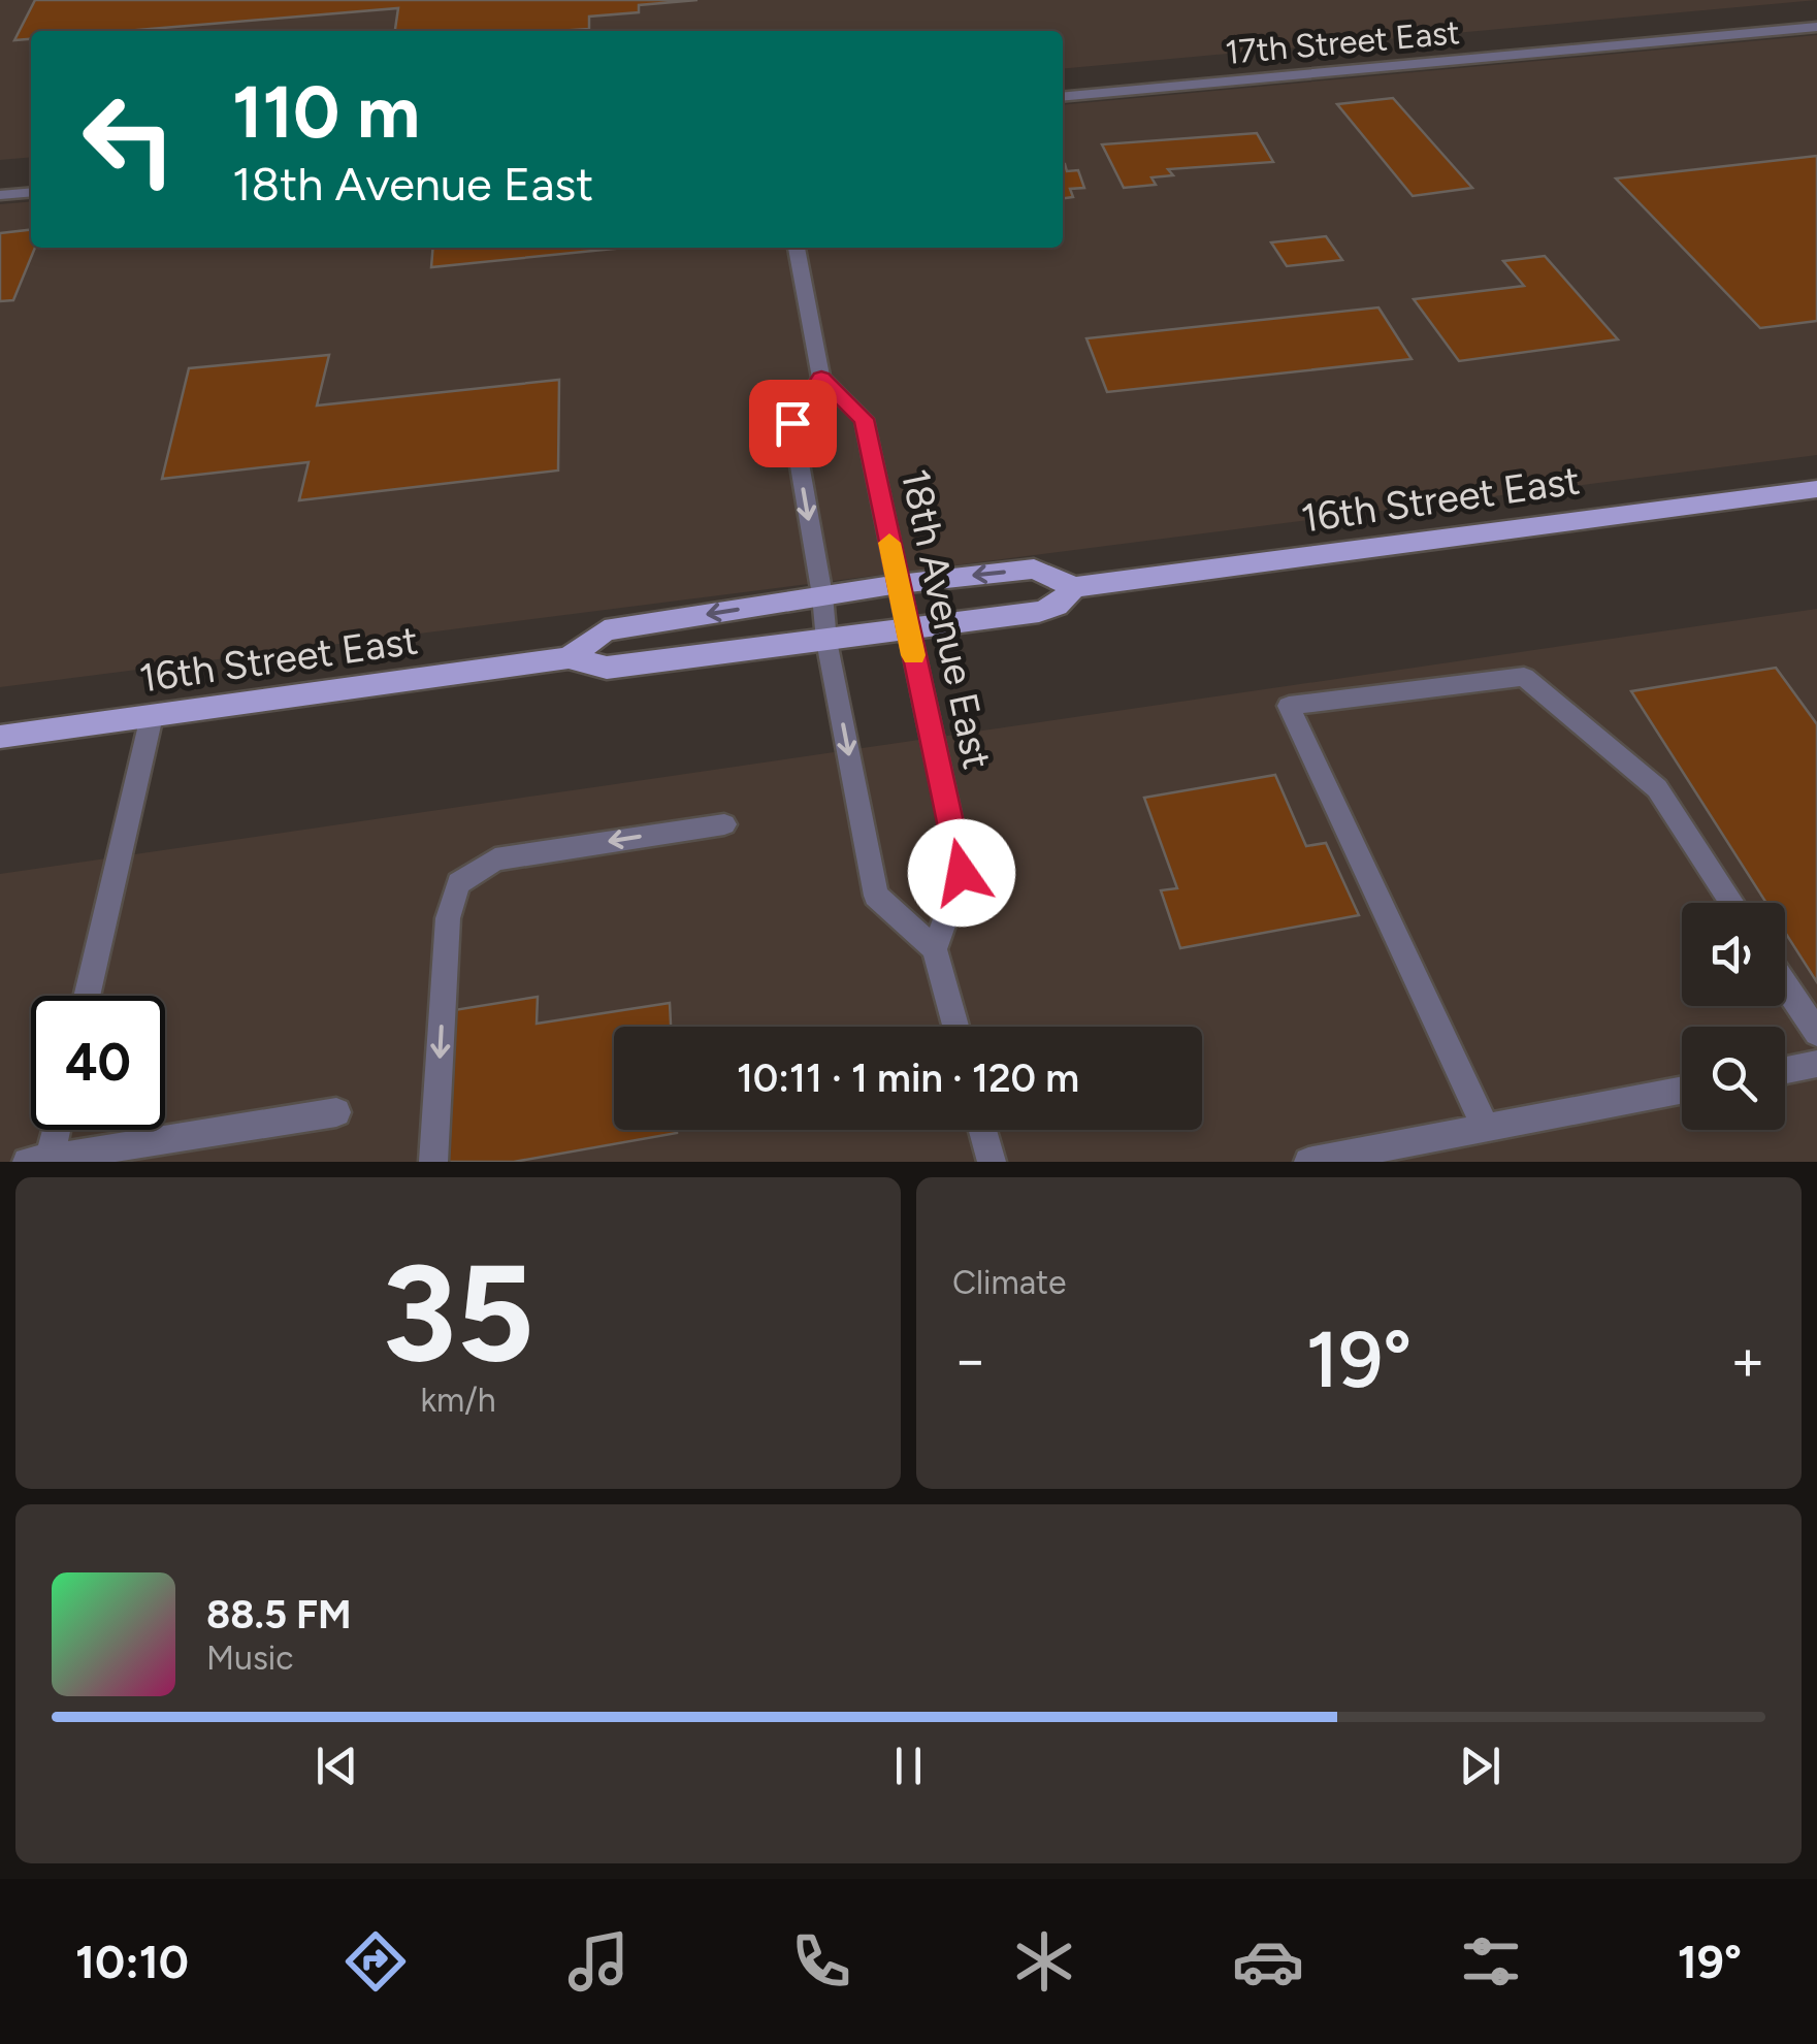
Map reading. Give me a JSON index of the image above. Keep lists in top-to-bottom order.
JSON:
{
  "streets": {
    "main road": ["16th Street East"],
    "street": ["17th Street East", "18th Avenue East"]
  },
  "crossings": [
    ["16th Street East", "18th Avenue East"]
  ],
  "page": {
    "turn": ["110 m", "18th Avenue East"],
    "limit": "40",
    "trip": "10:11 · 1 min · 120 m",
    "tile": [
      ["35", "km/h"],
      "Climate"
    ],
    "heat": ["−", "19°", "+"],
    "song": ["88.5 FM", "Music"],
    "tabs": ["10:10", "19°"]
  }
}
